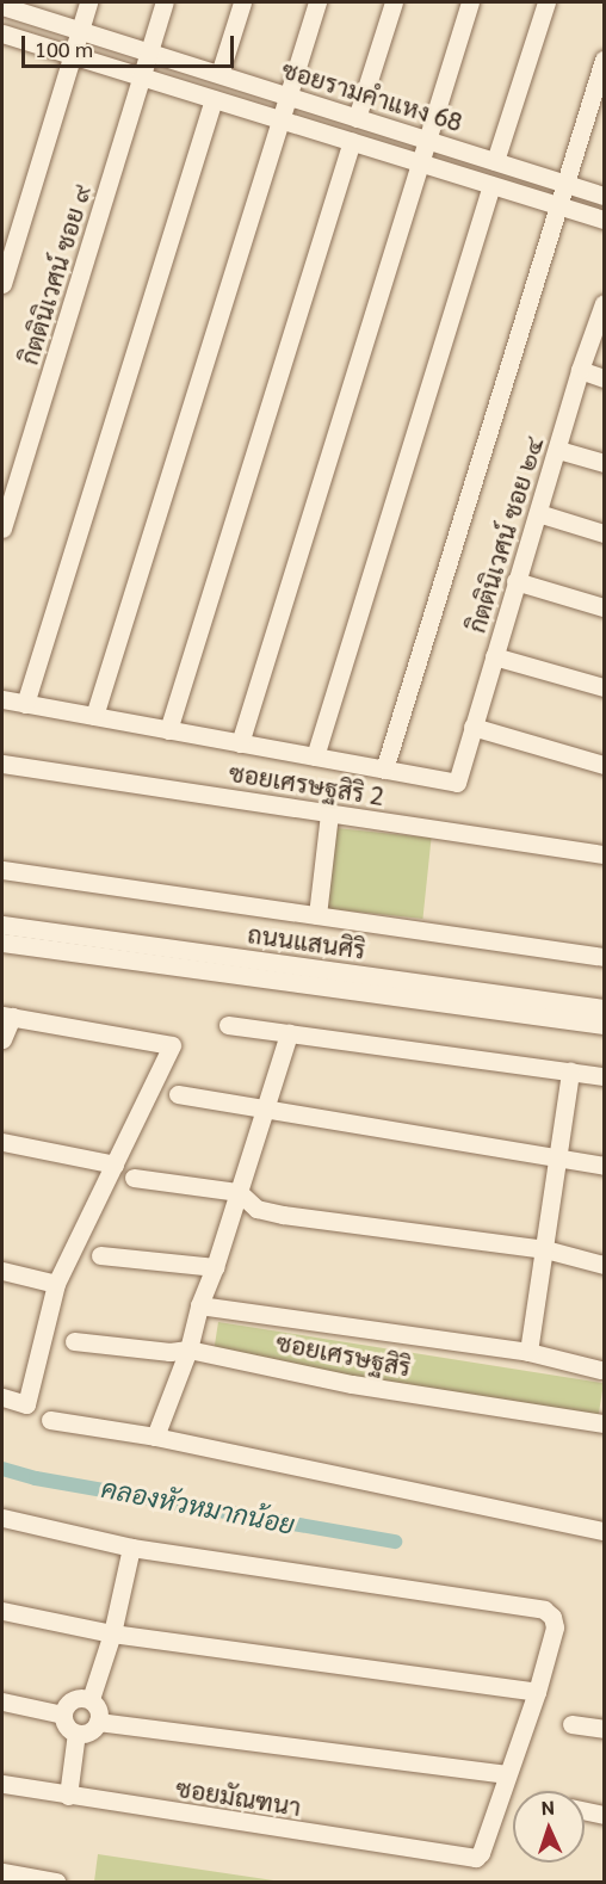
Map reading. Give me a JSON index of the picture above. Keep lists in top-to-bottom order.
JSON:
{
  "streets": {
    "street": [
      "ซอยรามคำแหง 68",
      "กิตตินิเวศน์ ซอย ๙",
      "กิตตินิเวศน์ ซอย ๒๔",
      "ซอยเศรษฐสิริ 2",
      "ถนนแสนศิริ",
      "ซอยเศรษฐสิริ",
      "ซอยมัณฑนา"
    ]
  },
  "crossings": [
    ["ซอยรามคำแหง 68", "กิตตินิเวศน์ ซอย ๙"]
  ],
  "water": ["คลองหัวหมากน้อย"],
  "scale_bar": "100 m",
  "north": "top"
}
